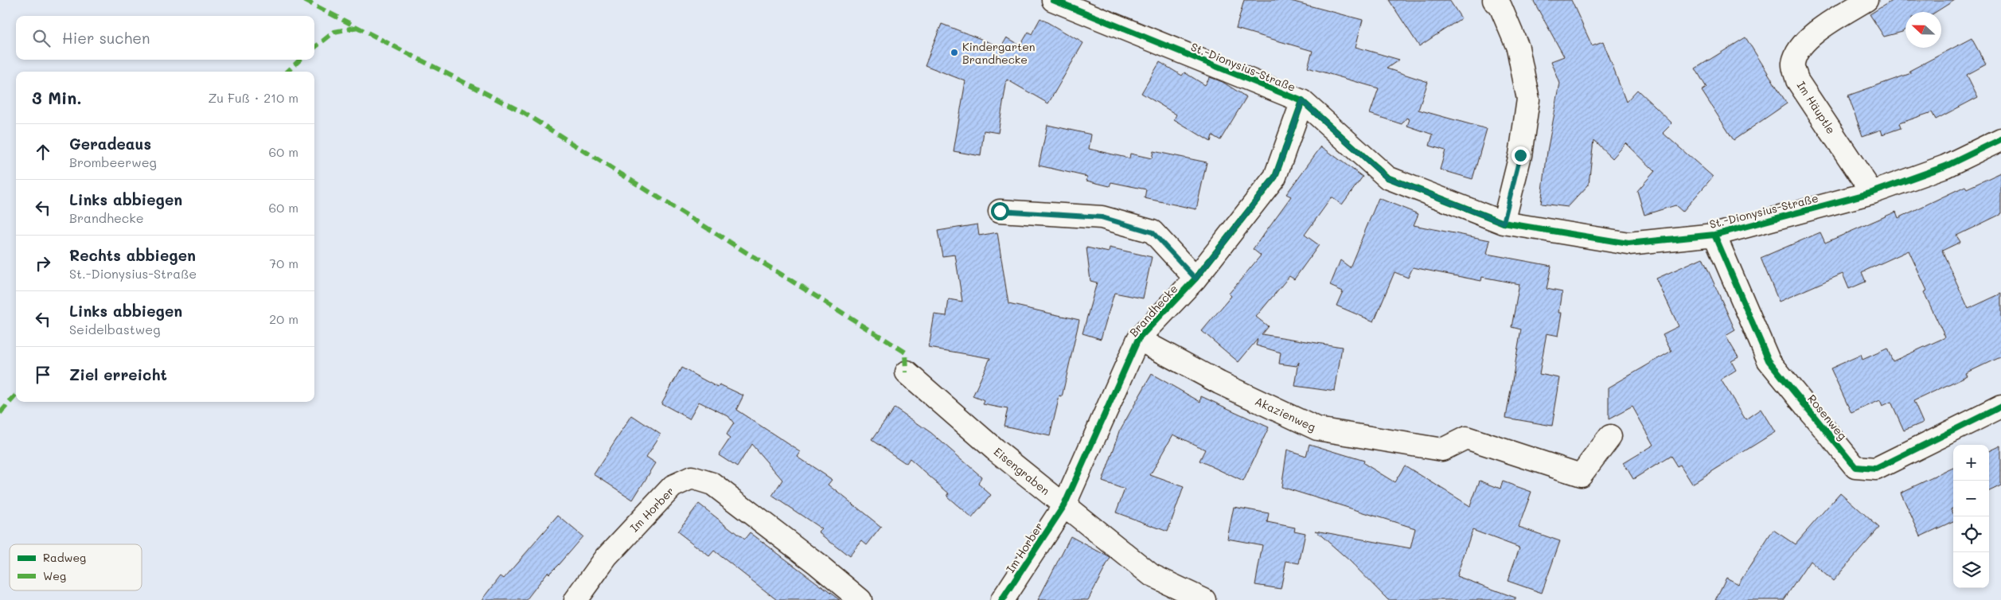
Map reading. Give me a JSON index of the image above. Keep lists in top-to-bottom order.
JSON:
{
  "streets": {
    "street": [
      "St.-Dionysius-Straße",
      "Im Häuptle",
      "Brandhecke",
      "Akazienweg",
      "Rosenweg",
      "Eisengraben",
      "Im Horber"
    ]
  },
  "crossings": [
    ["St.-Dionysius-Straße", "Im Häuptle"],
    ["St.-Dionysius-Straße", "Brandhecke"],
    ["St.-Dionysius-Straße", "Rosenweg"],
    ["Brandhecke", "Akazienweg"],
    ["Brandhecke", "Eisengraben"],
    ["Brandhecke", "Im Horber"],
    ["Eisengraben", "Im Horber"]
  ],
  "places": ["Kindergarten Brandhecke"],
  "legend": ["Radweg", "Weg"],
  "north": "left",
  "page": {
    "search": "Hier suchen",
    "heading": ["3 Min.", "Zu Fuß · 210 m"],
    "list": [
      ["Geradeaus", "Brombeerweg", "60 m"],
      ["Links abbiegen", "Brandhecke", "60 m"],
      ["Rechts abbiegen", "St.-Dionysius-Straße", "70 m"],
      ["Links abbiegen", "Seidelbastweg", "20 m"],
      "Ziel erreicht"
    ],
    "map_buttons": ["+", "−"]
  }
}
